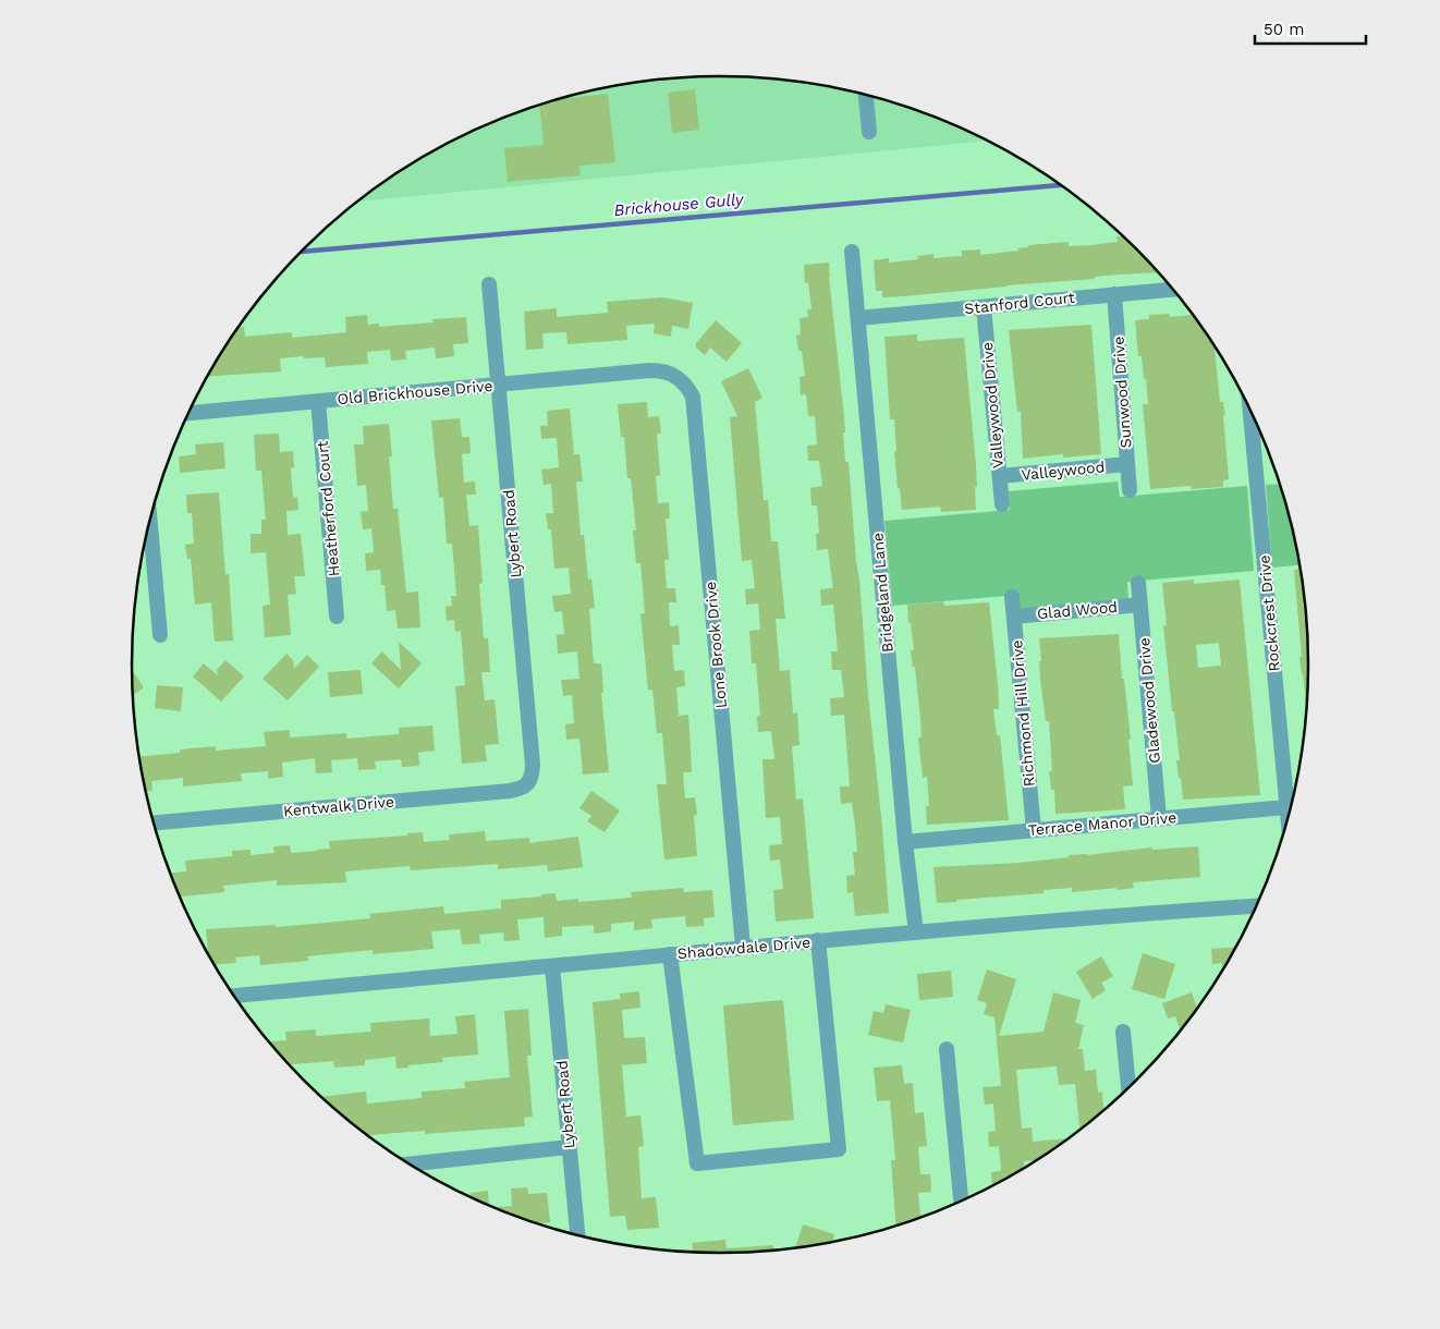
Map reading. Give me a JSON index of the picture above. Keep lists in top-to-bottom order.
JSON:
{
  "streets": {
    "street": [
      "Stanford Court",
      "Old Brickhouse Drive",
      "Sunwood Drive",
      "Valleywood Drive",
      "Valleywood",
      "Heatherford Court",
      "Lybert Road",
      "Bridgeland Lane",
      "Glad Wood",
      "Rockcrest Drive",
      "Lone Brook Drive",
      "Gladewood Drive",
      "Richmond Hill Drive",
      "Kentwalk Drive",
      "Terrace Manor Drive",
      "Shadowdale Drive"
    ]
  },
  "crossings": [
    ["Stanford Court", "Sunwood Drive"],
    ["Stanford Court", "Valleywood Drive"],
    ["Stanford Court", "Bridgeland Lane"],
    ["Old Brickhouse Drive", "Heatherford Court"],
    ["Old Brickhouse Drive", "Lybert Road"],
    ["Old Brickhouse Drive", "Lone Brook Drive"],
    ["Sunwood Drive", "Valleywood"],
    ["Valleywood Drive", "Valleywood"],
    ["Lybert Road", "Kentwalk Drive"],
    ["Lybert Road", "Shadowdale Drive"],
    ["Bridgeland Lane", "Terrace Manor Drive"],
    ["Bridgeland Lane", "Shadowdale Drive"],
    ["Glad Wood", "Gladewood Drive"],
    ["Glad Wood", "Richmond Hill Drive"],
    ["Lone Brook Drive", "Shadowdale Drive"],
    ["Gladewood Drive", "Terrace Manor Drive"],
    ["Richmond Hill Drive", "Terrace Manor Drive"]
  ],
  "water": ["Brickhouse Gully"],
  "scale_bar": "50 m"
}
